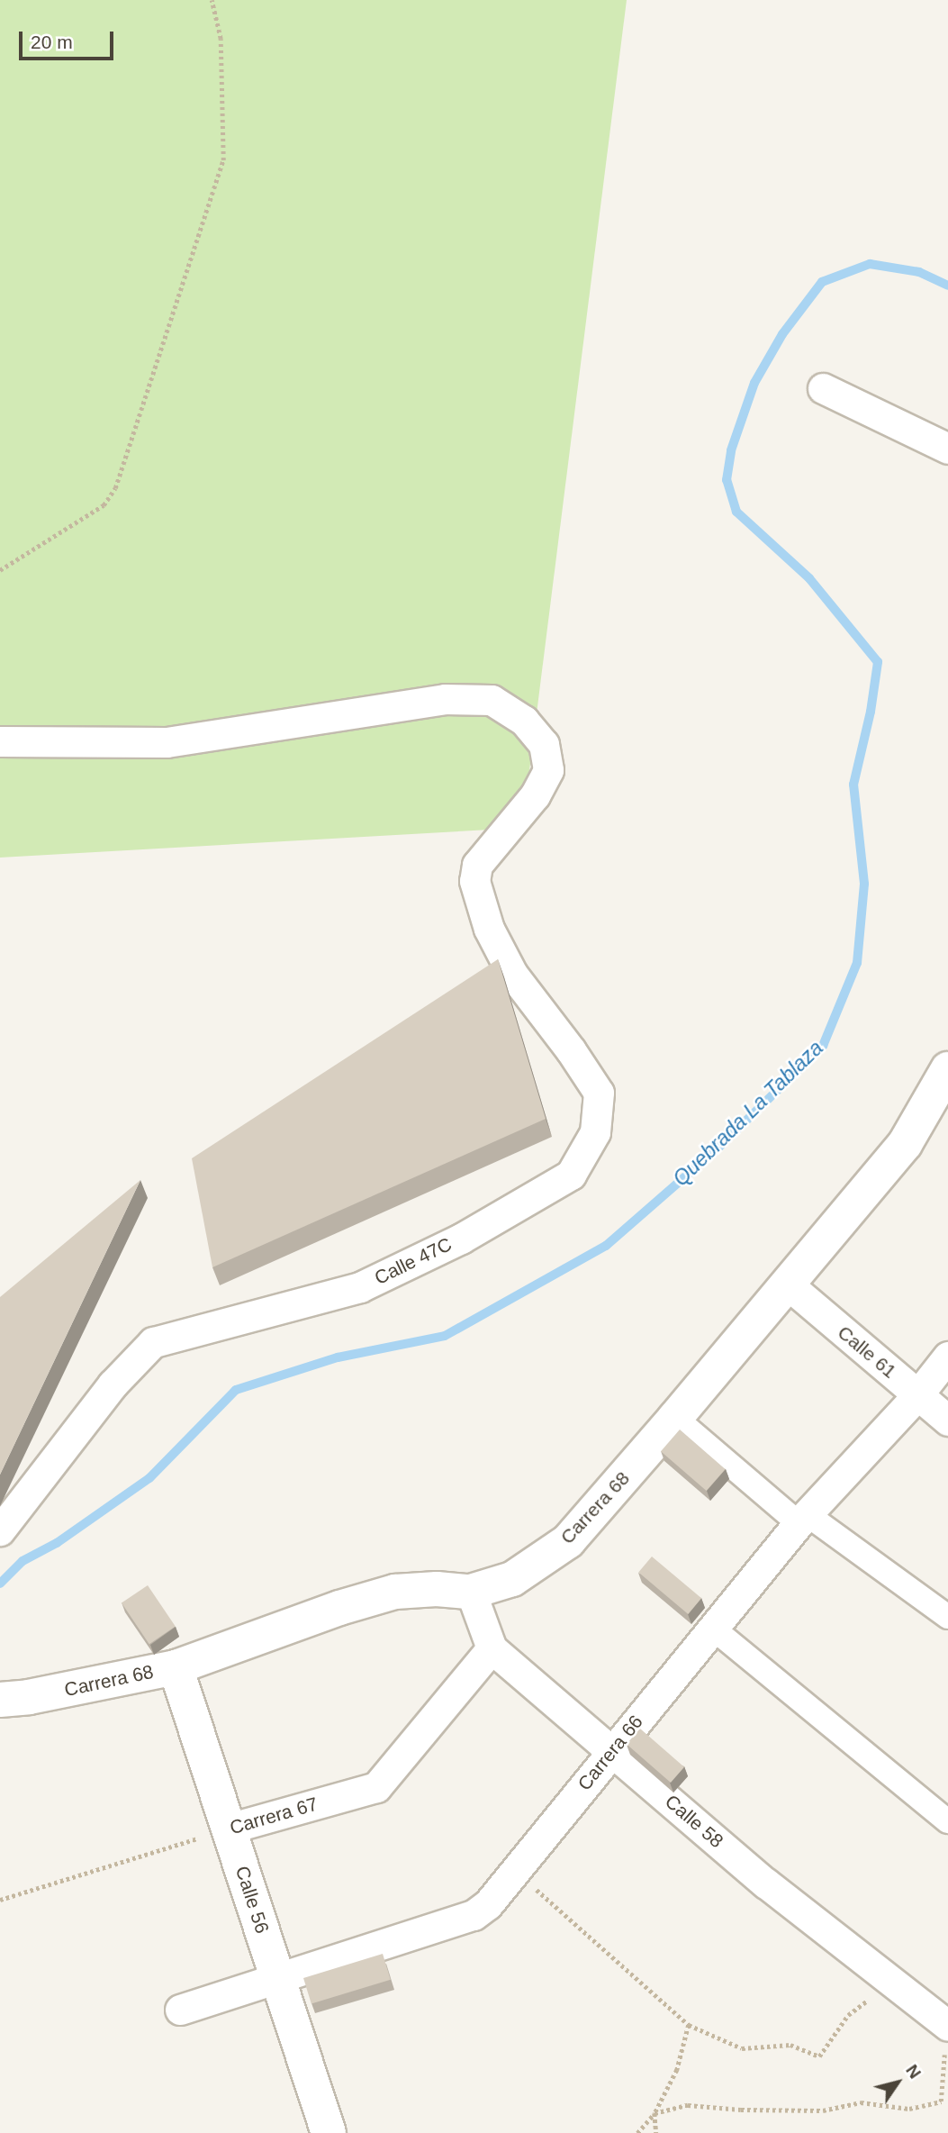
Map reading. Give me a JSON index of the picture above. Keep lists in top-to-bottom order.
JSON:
{
  "streets": {
    "street": [
      "Calle 47C",
      "Calle 61",
      "Carrera 68",
      "Carrera 66",
      "Carrera 67",
      "Calle 58",
      "Calle 56"
    ]
  },
  "crossings": [
    ["Calle 61", "Carrera 68"],
    ["Calle 61", "Carrera 66"],
    ["Carrera 68", "Calle 58"],
    ["Carrera 68", "Calle 56"],
    ["Carrera 66", "Calle 58"],
    ["Carrera 66", "Calle 56"],
    ["Carrera 67", "Calle 58"],
    ["Carrera 67", "Calle 56"]
  ],
  "water": ["Quebrada La Tablaza"],
  "scale_bar": "20 m",
  "north": "top right"
}
